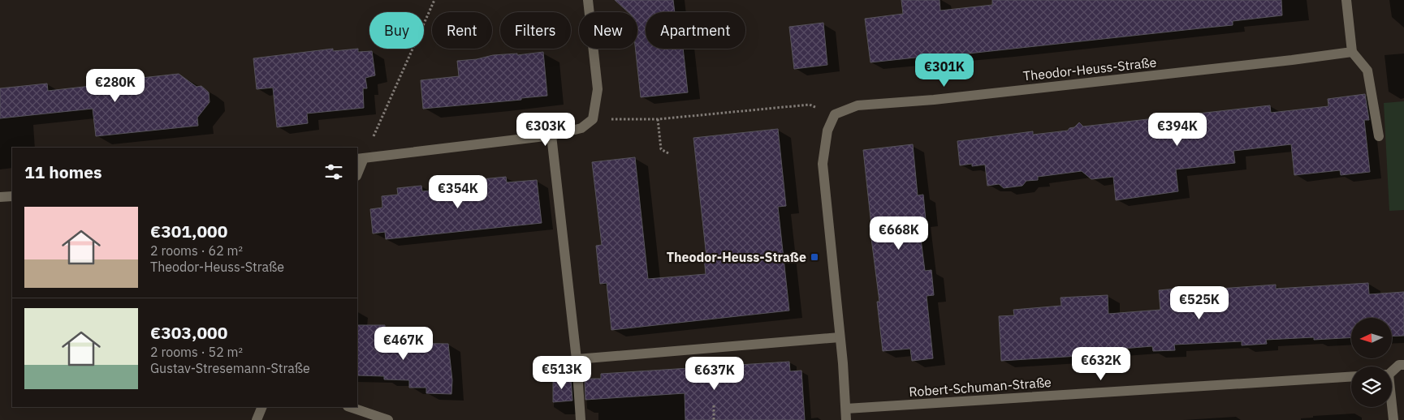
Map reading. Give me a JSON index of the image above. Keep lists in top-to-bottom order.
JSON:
{
  "streets": {
    "street": ["Theodor-Heuss-Straße", "Robert-Schuman-Straße"]
  },
  "places": {
    "transit": ["Theodor-Heuss-Straße"]
  },
  "north": "left",
  "page": {
    "chip": [
      "Buy",
      "Rent",
      "Filters",
      "New",
      "Apartment"
    ],
    "price": [
      "€301K",
      "€280K",
      "€303K",
      "€394K",
      "€354K",
      "€668K",
      "€525K",
      "€467K",
      "€632K",
      "€513K",
      "€637K"
    ],
    "heading": "11 homes",
    "list": [
      {
        "name": "€301,000",
        "note": "2 rooms · 62 m² · Theodor-Heuss-Straße"
      },
      {
        "name": "€303,000",
        "note": "2 rooms · 52 m² · Gustav-Stresemann-Straße"
      }
    ]
  }
}
